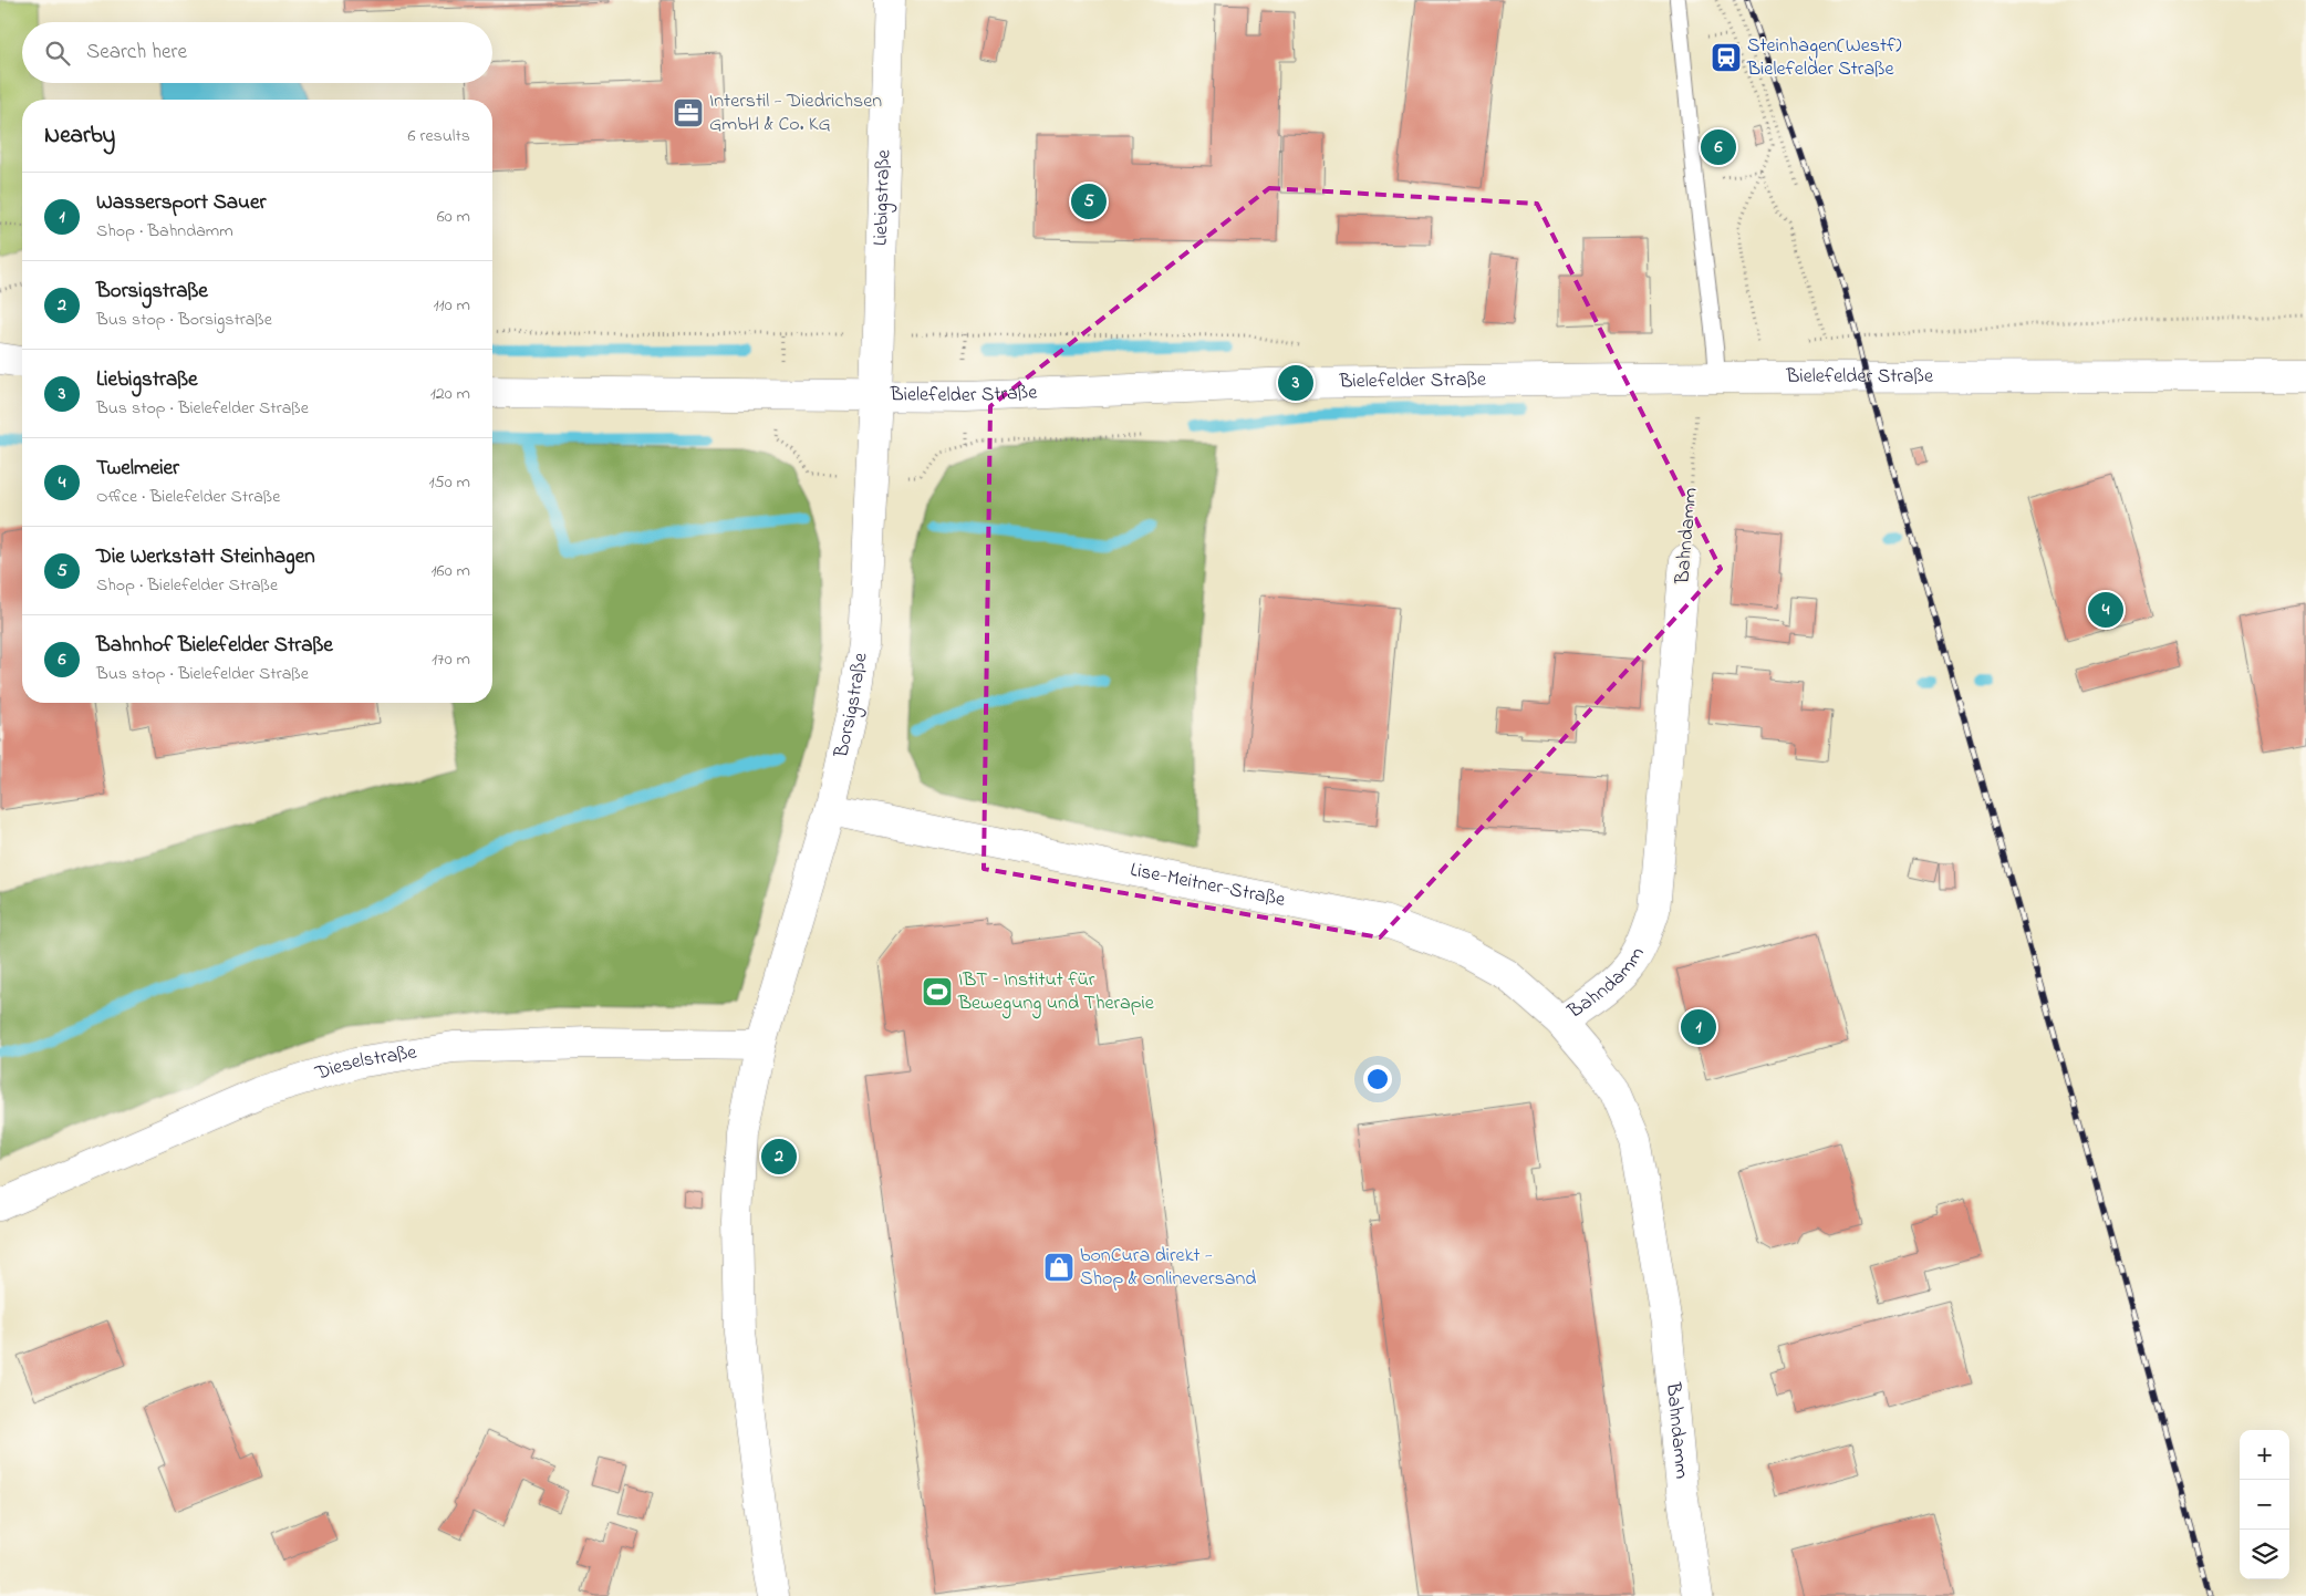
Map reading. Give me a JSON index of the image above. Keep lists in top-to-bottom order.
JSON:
{
  "streets": {
    "street": [
      "Liebigstraße",
      "Bielefelder Straße",
      "Bahndamm",
      "Borsigstraße",
      "Lise-Meitner-Straße",
      "Dieselstraße"
    ]
  },
  "crossings": [
    ["Liebigstraße", "Bielefelder Straße"],
    ["Liebigstraße", "Borsigstraße"],
    ["Bielefelder Straße", "Bahndamm"],
    ["Bielefelder Straße", "Borsigstraße"],
    ["Bahndamm", "Lise-Meitner-Straße"],
    ["Borsigstraße", "Lise-Meitner-Straße"],
    ["Borsigstraße", "Dieselstraße"]
  ],
  "places": {
    "station": ["Steinhagen(Westf) Bielefelder Straße"],
    "office": ["Interstil - Diedrichsen GmbH & Co. KG"],
    "sports": ["IBT – Institut für Bewegung und Therapie"],
    "shop": ["bonCura direkt - Shop & Onlineversand"]
  },
  "page": {
    "search": "Search here",
    "heading": ["Nearby", "6 results"],
    "pins": [
      "6",
      "5",
      "3",
      "4",
      "1",
      "2"
    ],
    "list": [
      {
        "mark": "1",
        "name": "Wassersport Sauer",
        "note": "Shop · Bahndamm",
        "value": "60 m"
      },
      {
        "mark": "2",
        "name": "Borsigstraße",
        "note": "Bus stop · Borsigstraße",
        "value": "110 m"
      },
      {
        "mark": "3",
        "name": "Liebigstraße",
        "note": "Bus stop · Bielefelder Straße",
        "value": "120 m"
      },
      {
        "mark": "4",
        "name": "Twelmeier",
        "note": "Office · Bielefelder Straße",
        "value": "150 m"
      },
      {
        "mark": "5",
        "name": "Die Werkstatt Steinhagen",
        "note": "Shop · Bielefelder Straße",
        "value": "160 m"
      },
      {
        "mark": "6",
        "name": "Bahnhof Bielefelder Straße",
        "note": "Bus stop · Bielefelder Straße",
        "value": "170 m"
      }
    ],
    "map_buttons": ["+", "−"]
  }
}
